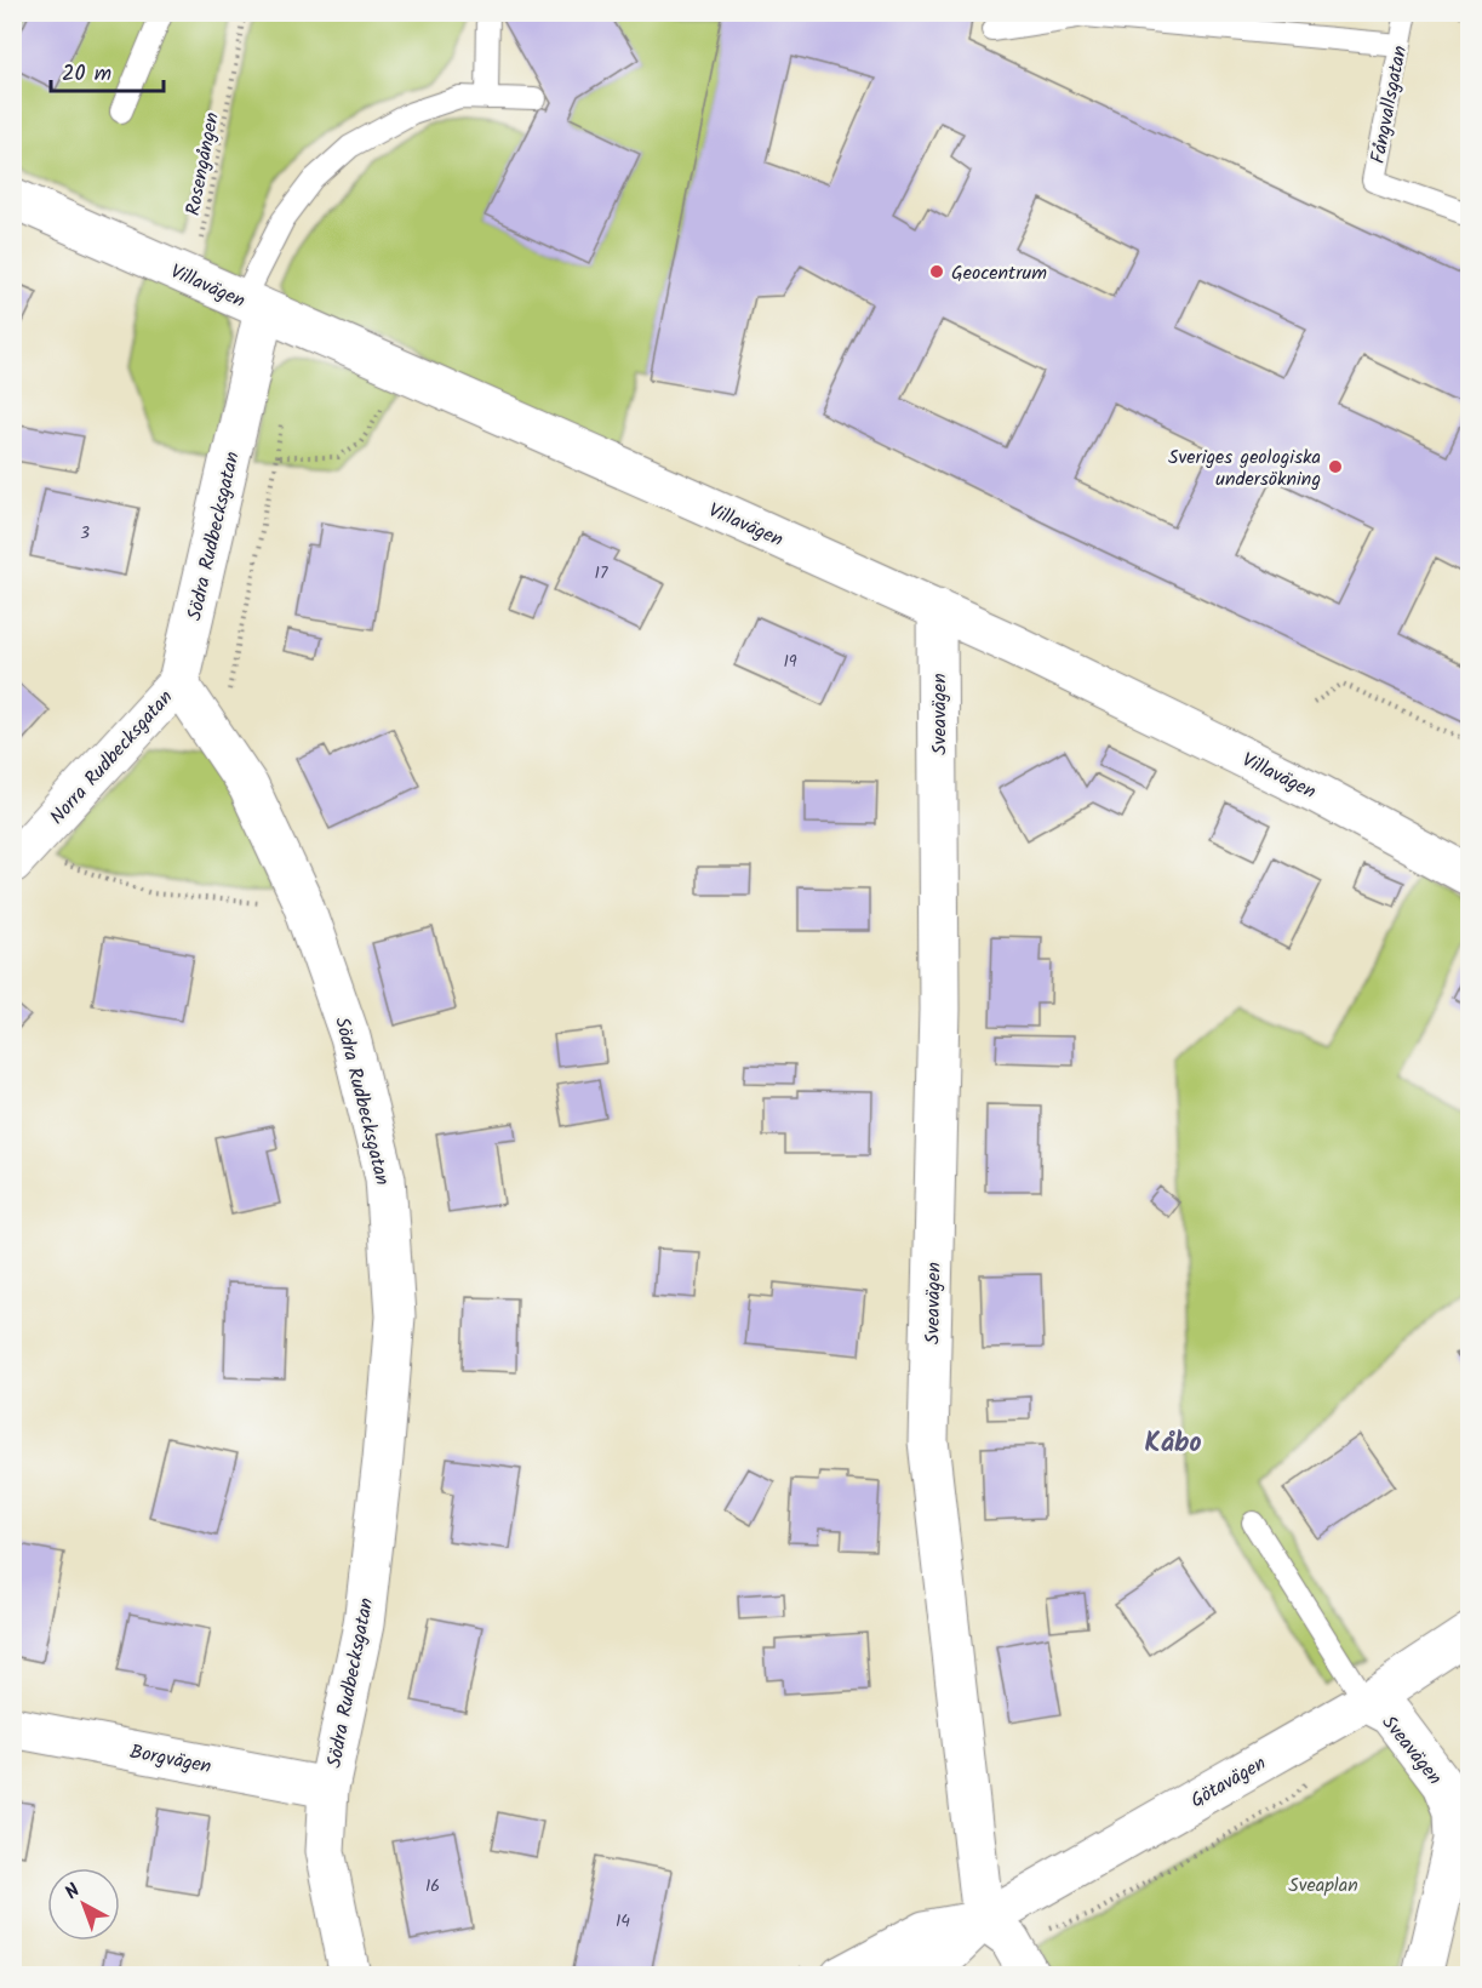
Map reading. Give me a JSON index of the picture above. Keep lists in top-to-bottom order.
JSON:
{
  "streets": {
    "street": [
      "Villavägen",
      "Södra Rudbecksgatan",
      "Sveavägen",
      "Norra Rudbecksgatan",
      "Borgvägen",
      "Götavägen"
    ],
    "lane": ["Fångvallsgatan"],
    "path": ["Rosengången"]
  },
  "crossings": [
    ["Rosengången", "Villavägen"],
    ["Villavägen", "Södra Rudbecksgatan"],
    ["Villavägen", "Sveavägen"],
    ["Södra Rudbecksgatan", "Norra Rudbecksgatan"],
    ["Södra Rudbecksgatan", "Borgvägen"],
    ["Sveavägen", "Götavägen"]
  ],
  "districts": ["Kåbo"],
  "parks": ["Sveaplan"],
  "places": ["Geocentrum", "Sveriges geologiska undersökning"],
  "house_numbers": [
    "3",
    "17",
    "19",
    "16",
    "14"
  ],
  "scale_bar": "20 m",
  "north": "top left"
}
